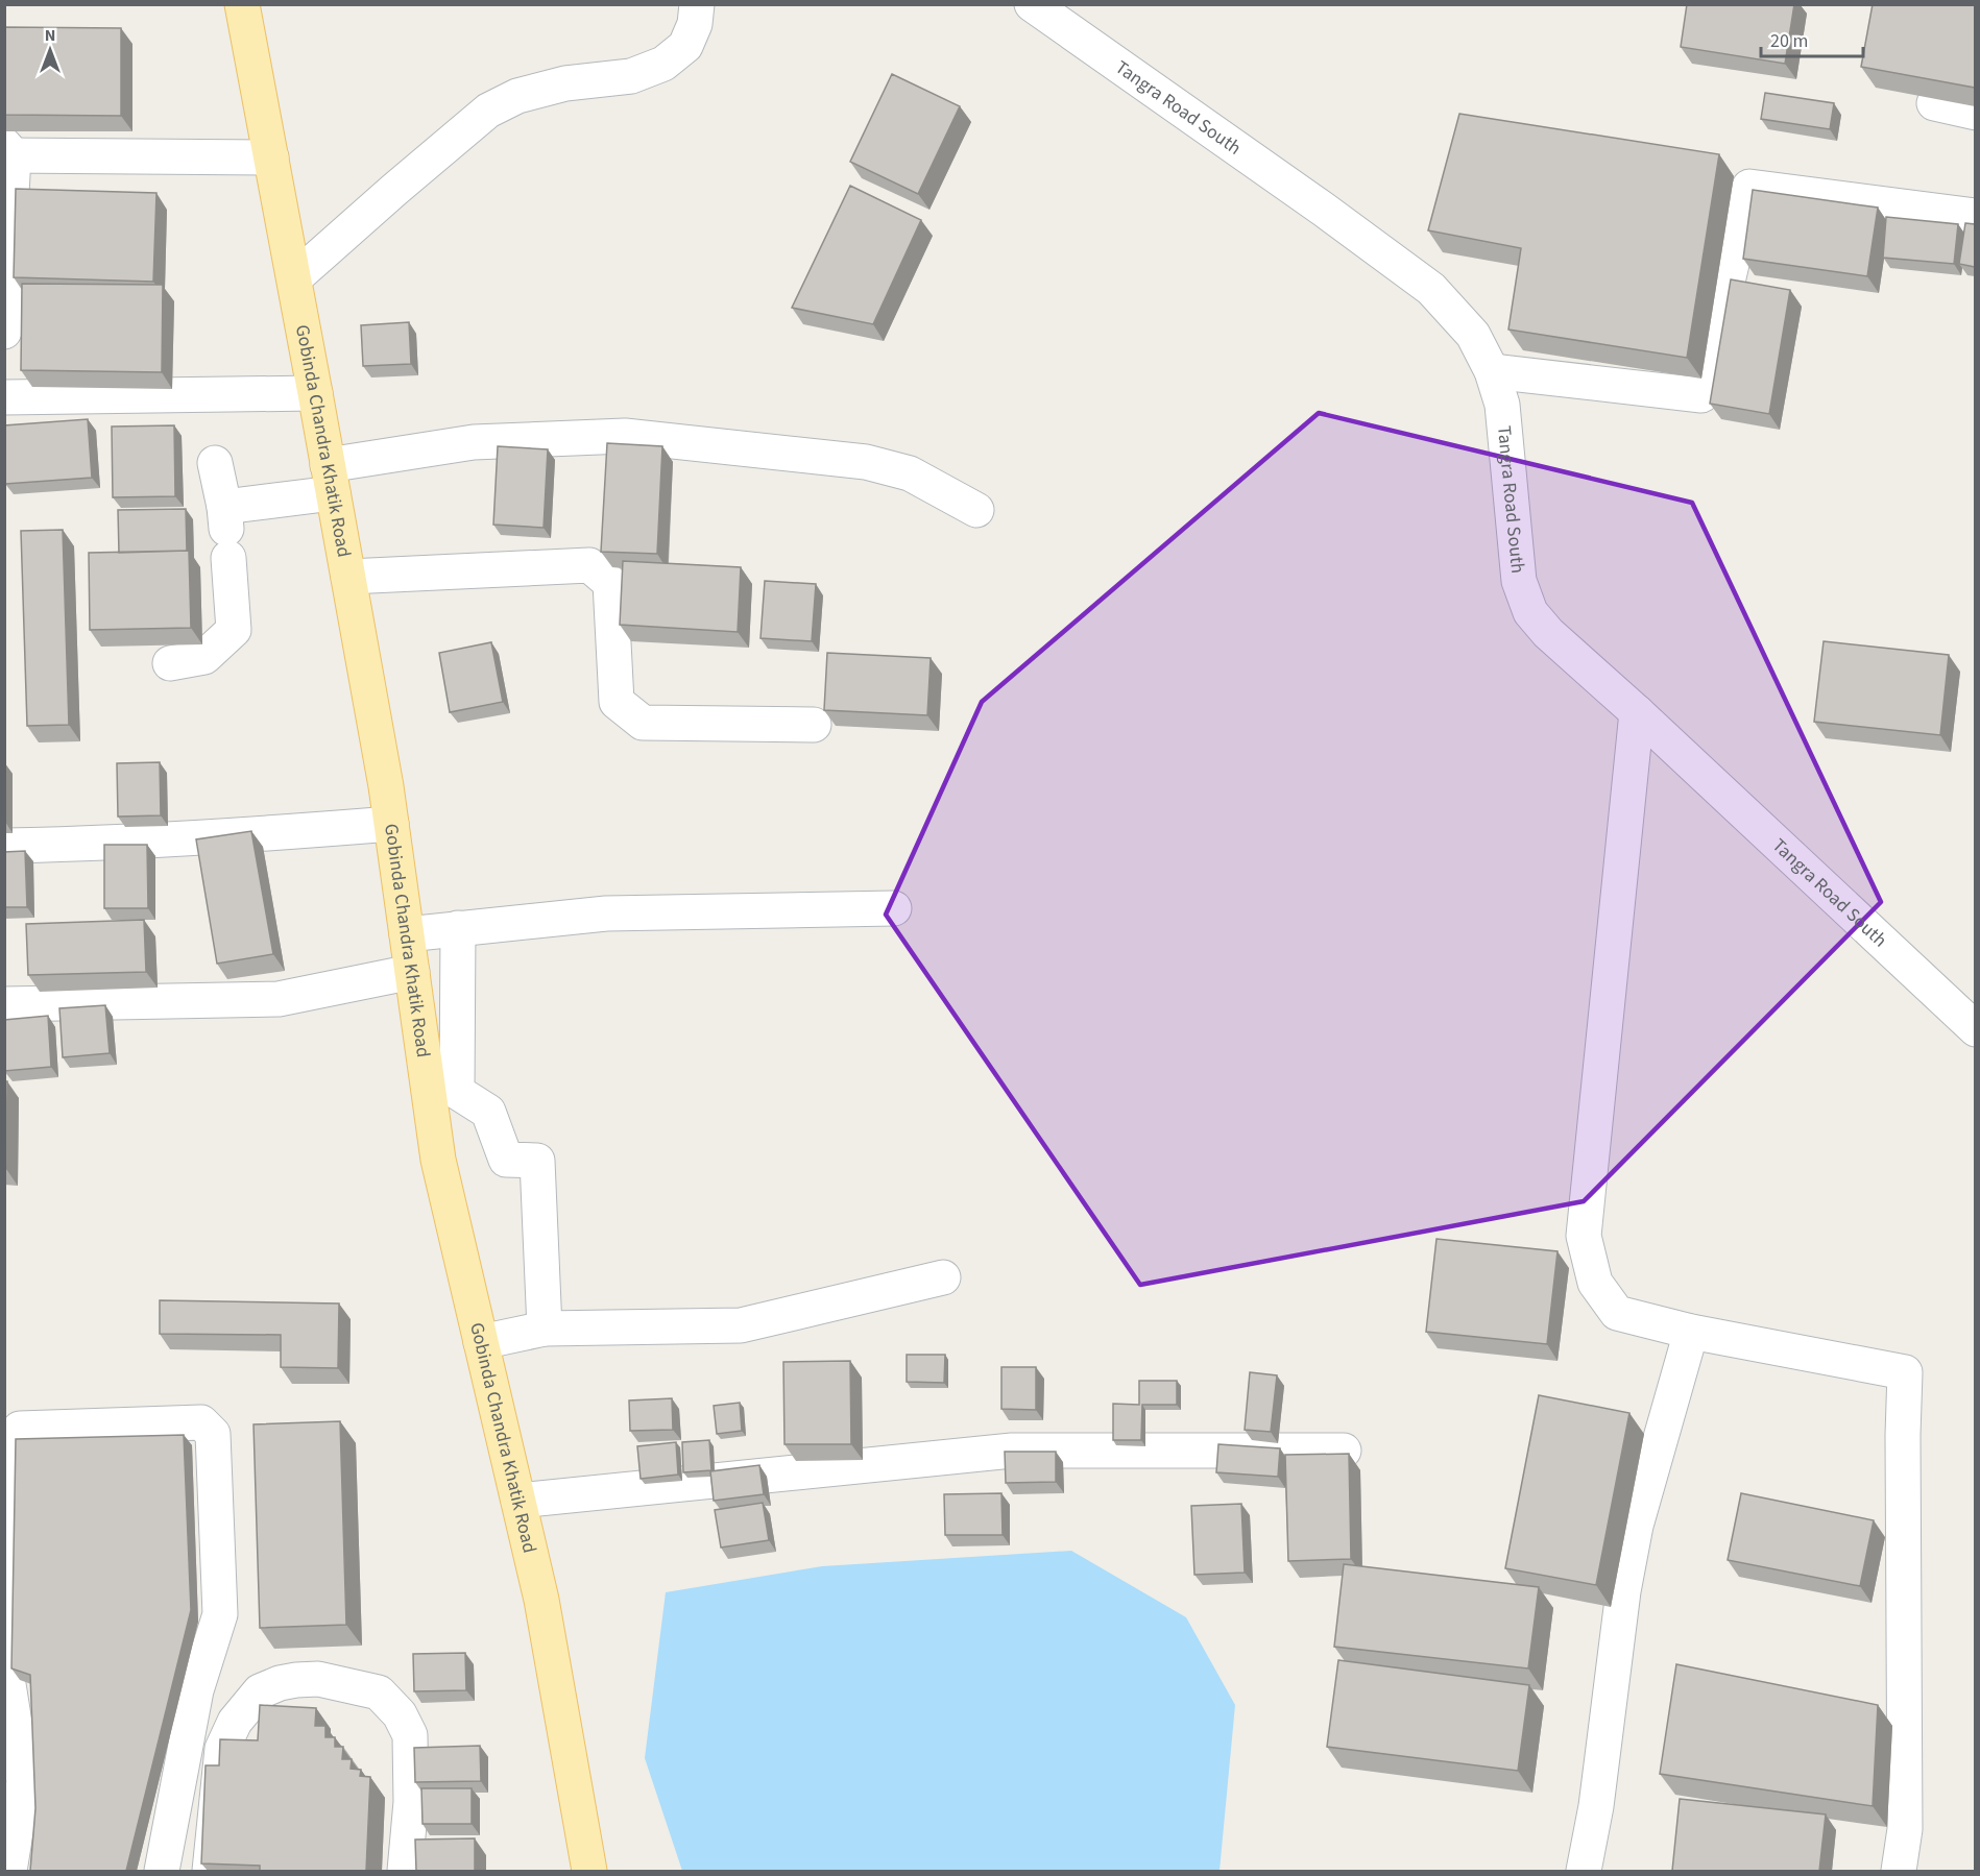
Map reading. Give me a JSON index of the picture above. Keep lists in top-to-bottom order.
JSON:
{
  "streets": {
    "main road": ["Gobinda Chandra Khatik Road"],
    "street": ["Tangra Road South"]
  },
  "scale_bar": "20 m",
  "north": "top"
}
